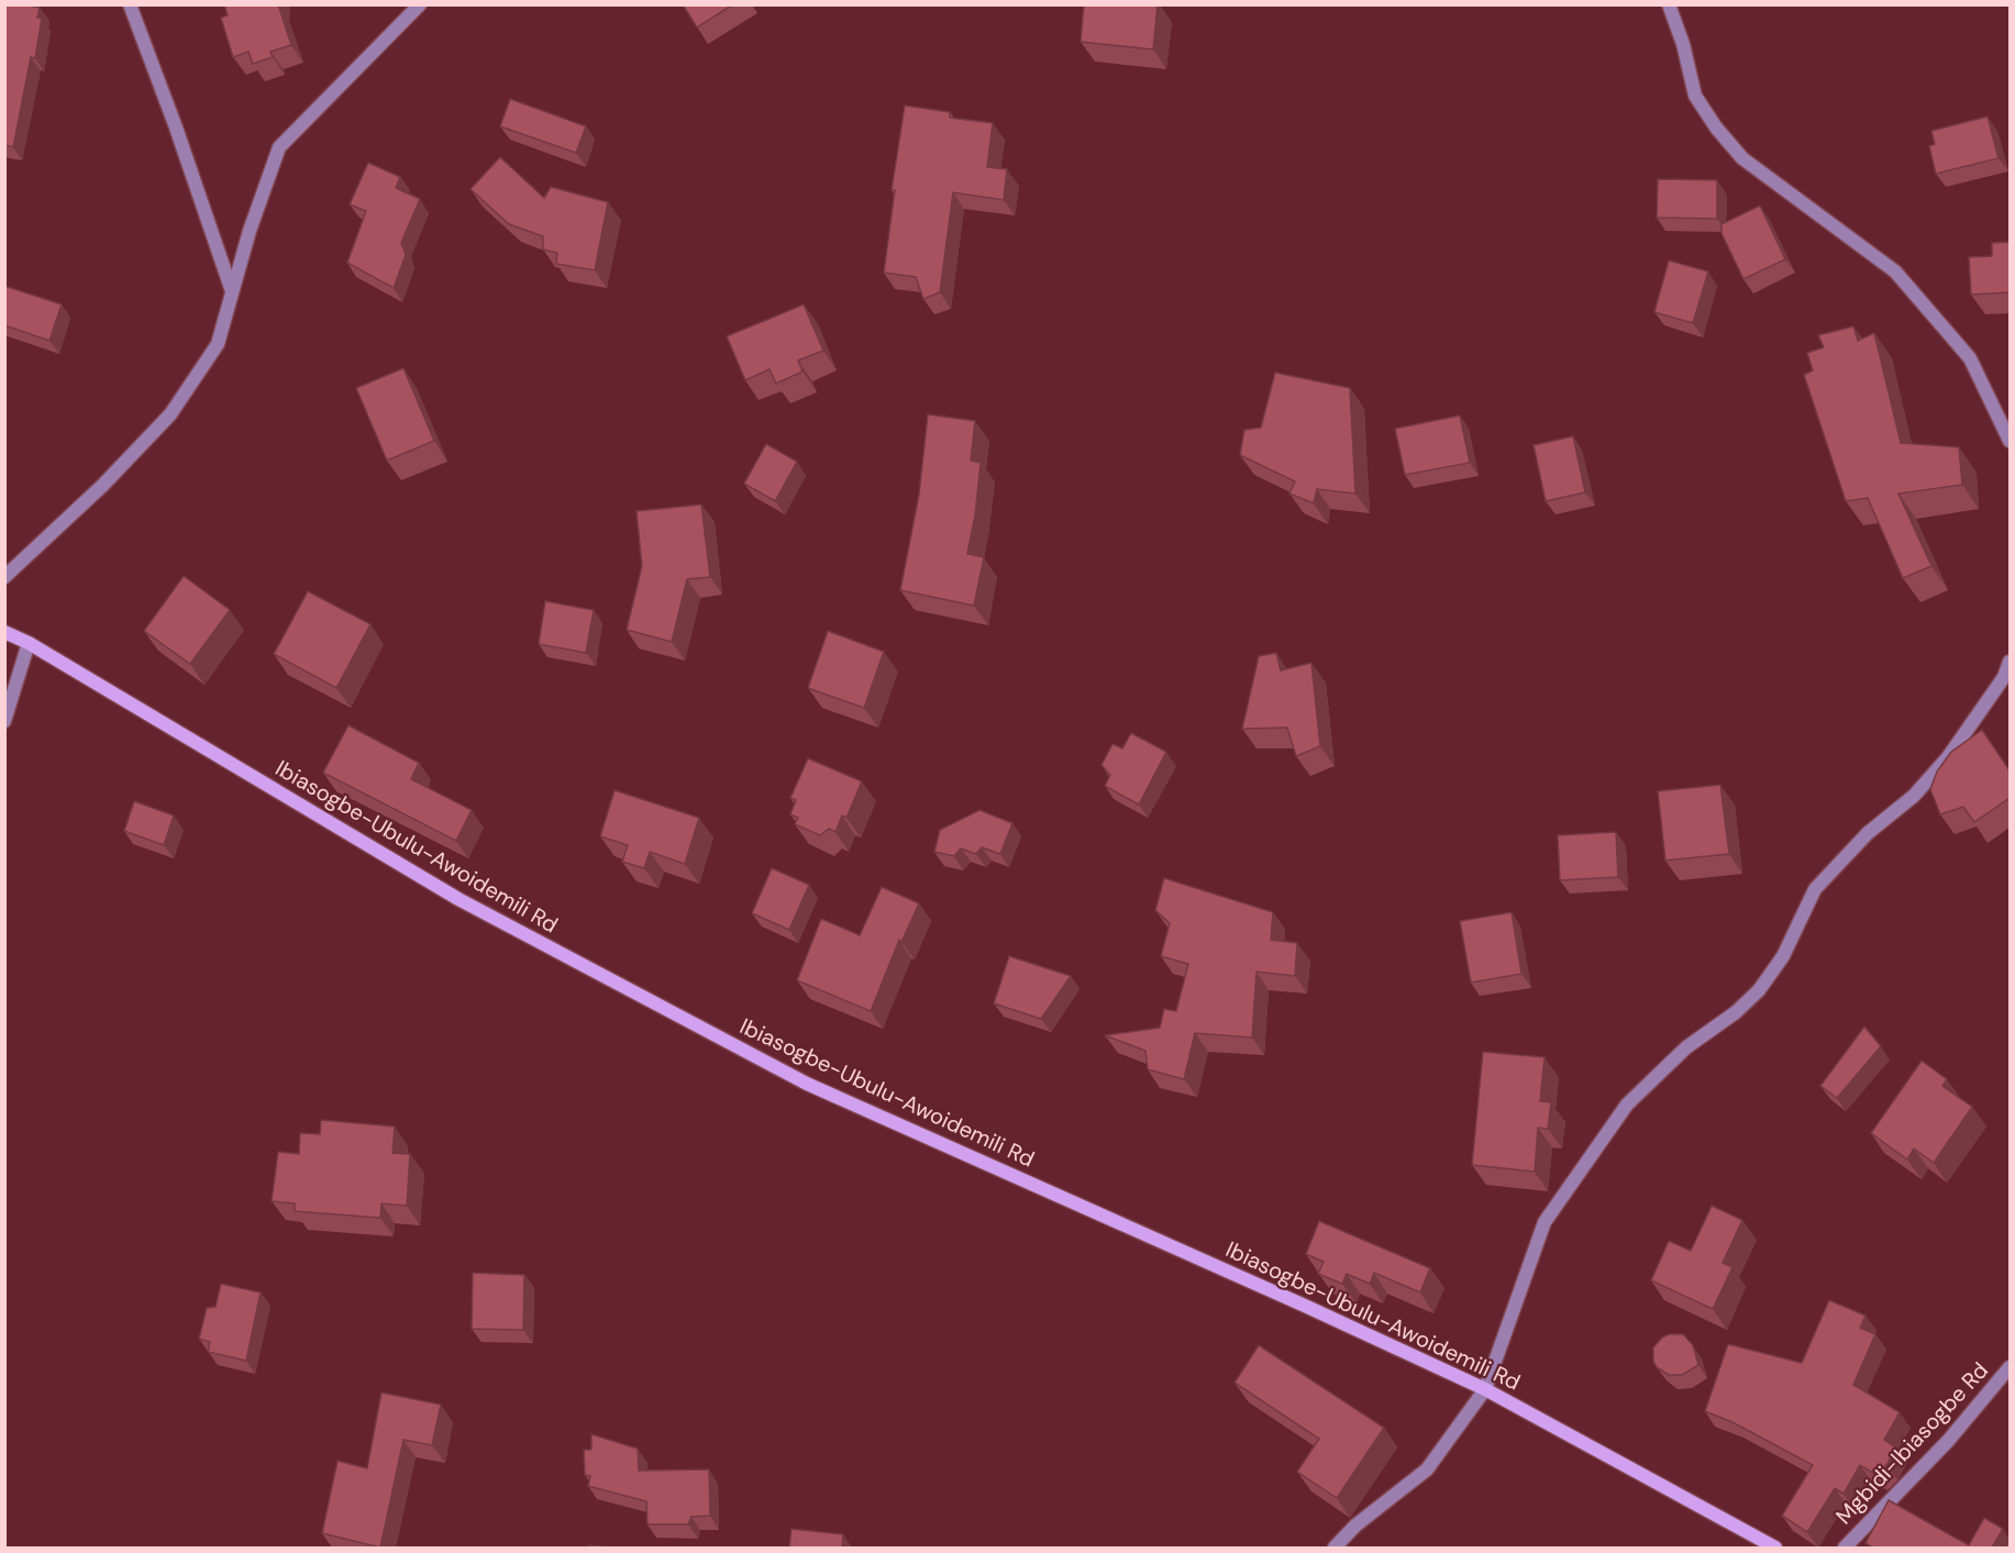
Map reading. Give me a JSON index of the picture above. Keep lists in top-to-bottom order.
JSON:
{
  "streets": {
    "street": ["Ibiasogbe-Ubulu-Awoidemili Rd", "Mgbidi-Ibiasogbe Rd"]
  }
}
